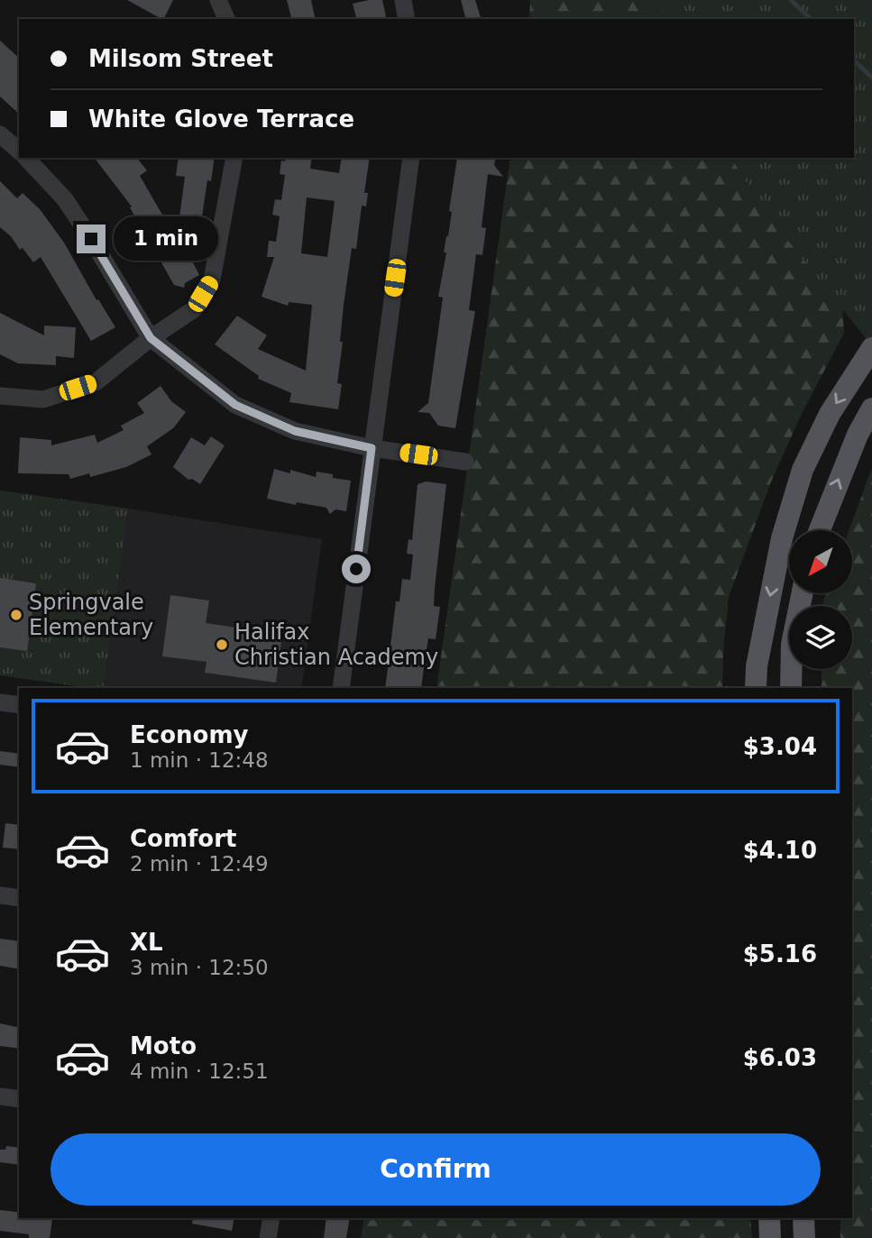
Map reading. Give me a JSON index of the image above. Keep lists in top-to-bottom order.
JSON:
{
  "places": ["Springvale Elementary", "Halifax Christian Academy"],
  "north": "bottom left",
  "page": {
    "banner": ["Milsom Street", "White Glove Terrace"],
    "bubble": "1 min",
    "list": [
      {
        "name": "Economy",
        "note": "1 min · 12:48",
        "value": "$3.04"
      },
      {
        "name": "Comfort",
        "note": "2 min · 12:49",
        "value": "$4.10"
      },
      {
        "name": "XL",
        "note": "3 min · 12:50",
        "value": "$5.16"
      },
      {
        "name": "Moto",
        "note": "4 min · 12:51",
        "value": "$6.03"
      }
    ],
    "buttons": "Confirm"
  }
}
